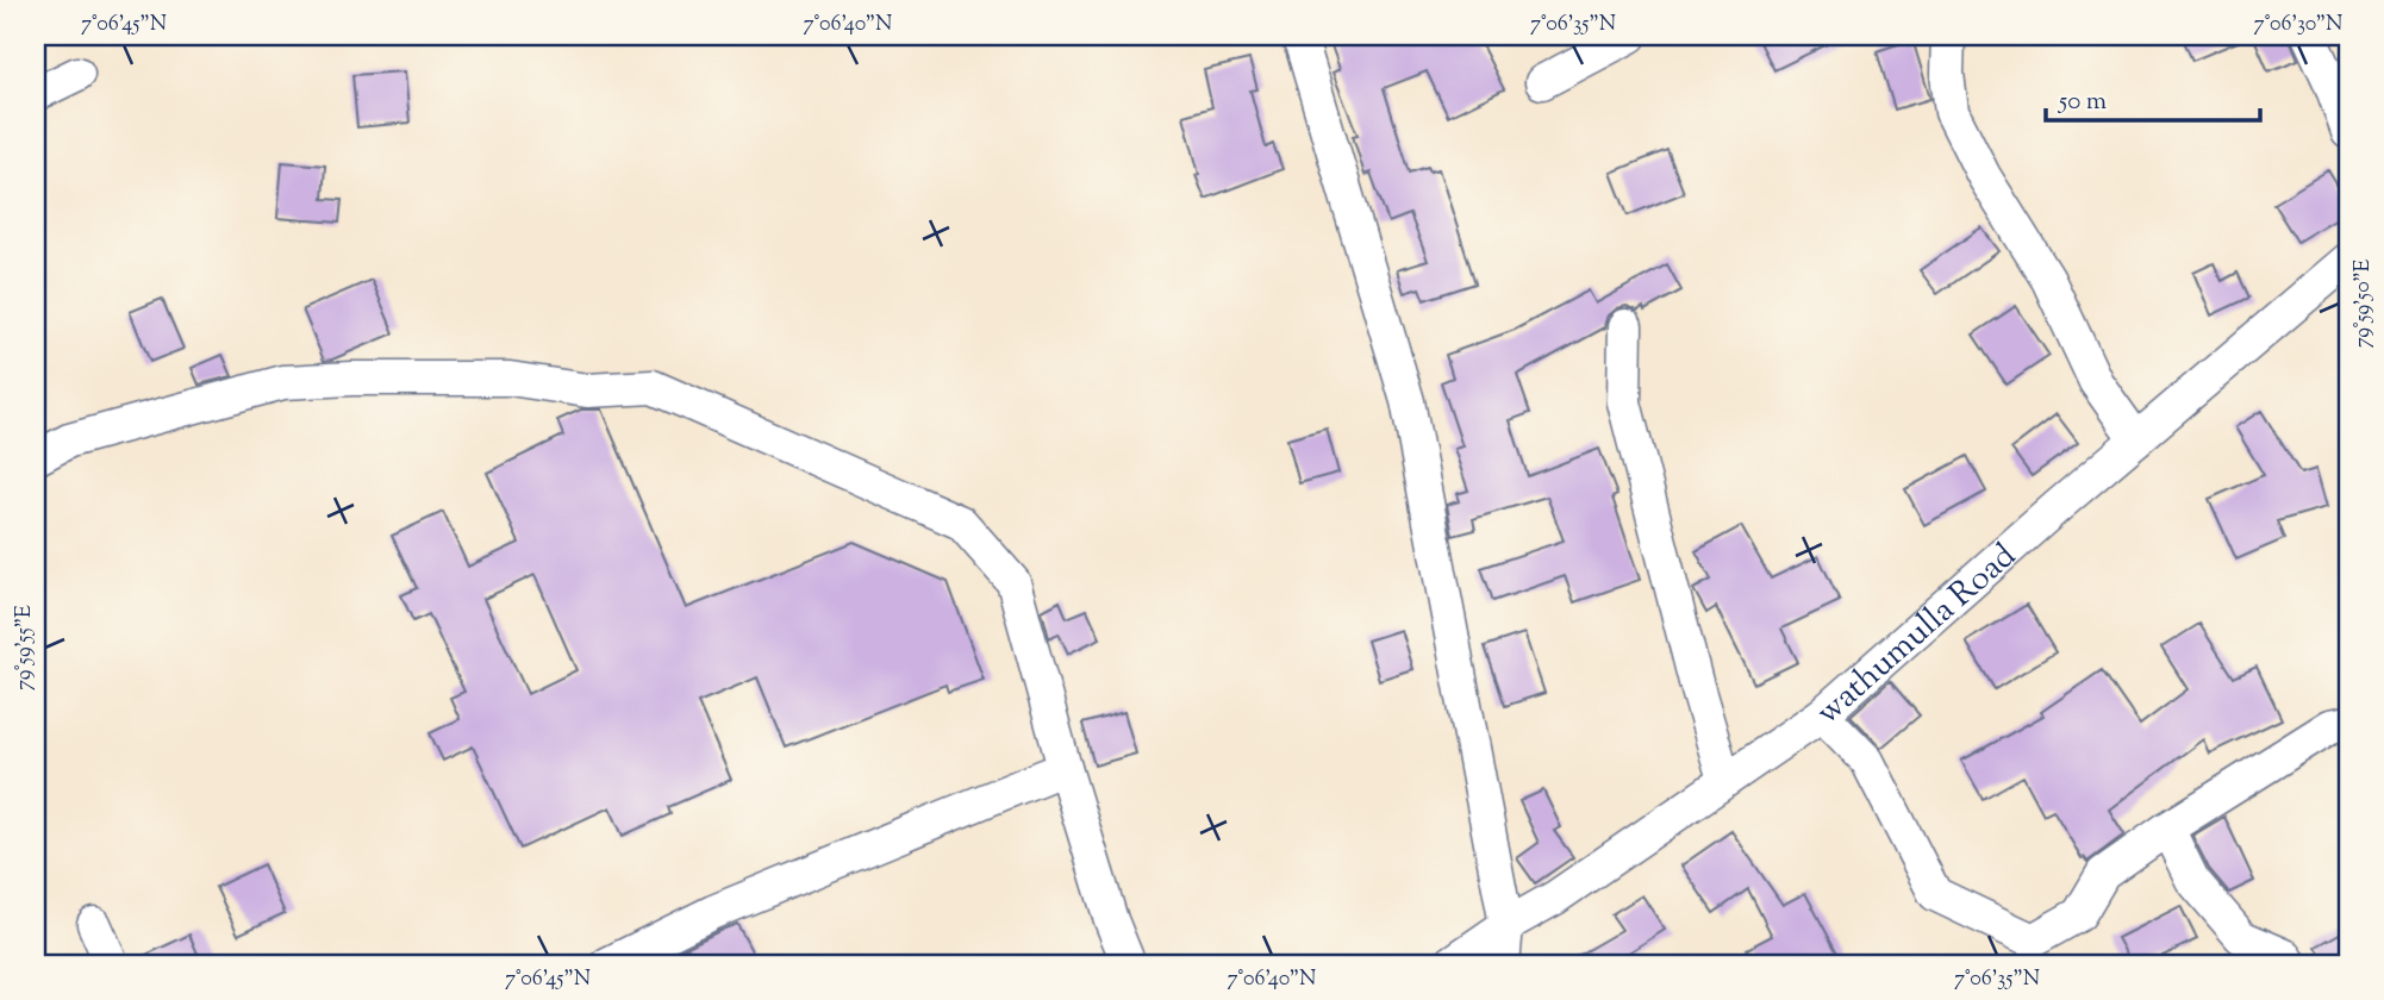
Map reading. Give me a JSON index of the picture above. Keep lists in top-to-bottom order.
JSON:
{
  "streets": {
    "street": ["wathumulla Road"]
  },
  "scale_bar": "50 m",
  "coordinates": [
    "7°06'45\"N",
    "7°06'40\"N",
    "7°06'35\"N",
    "7°06'30\"N",
    "79°59'50\"E",
    "79°59'55\"E"
  ]
}
